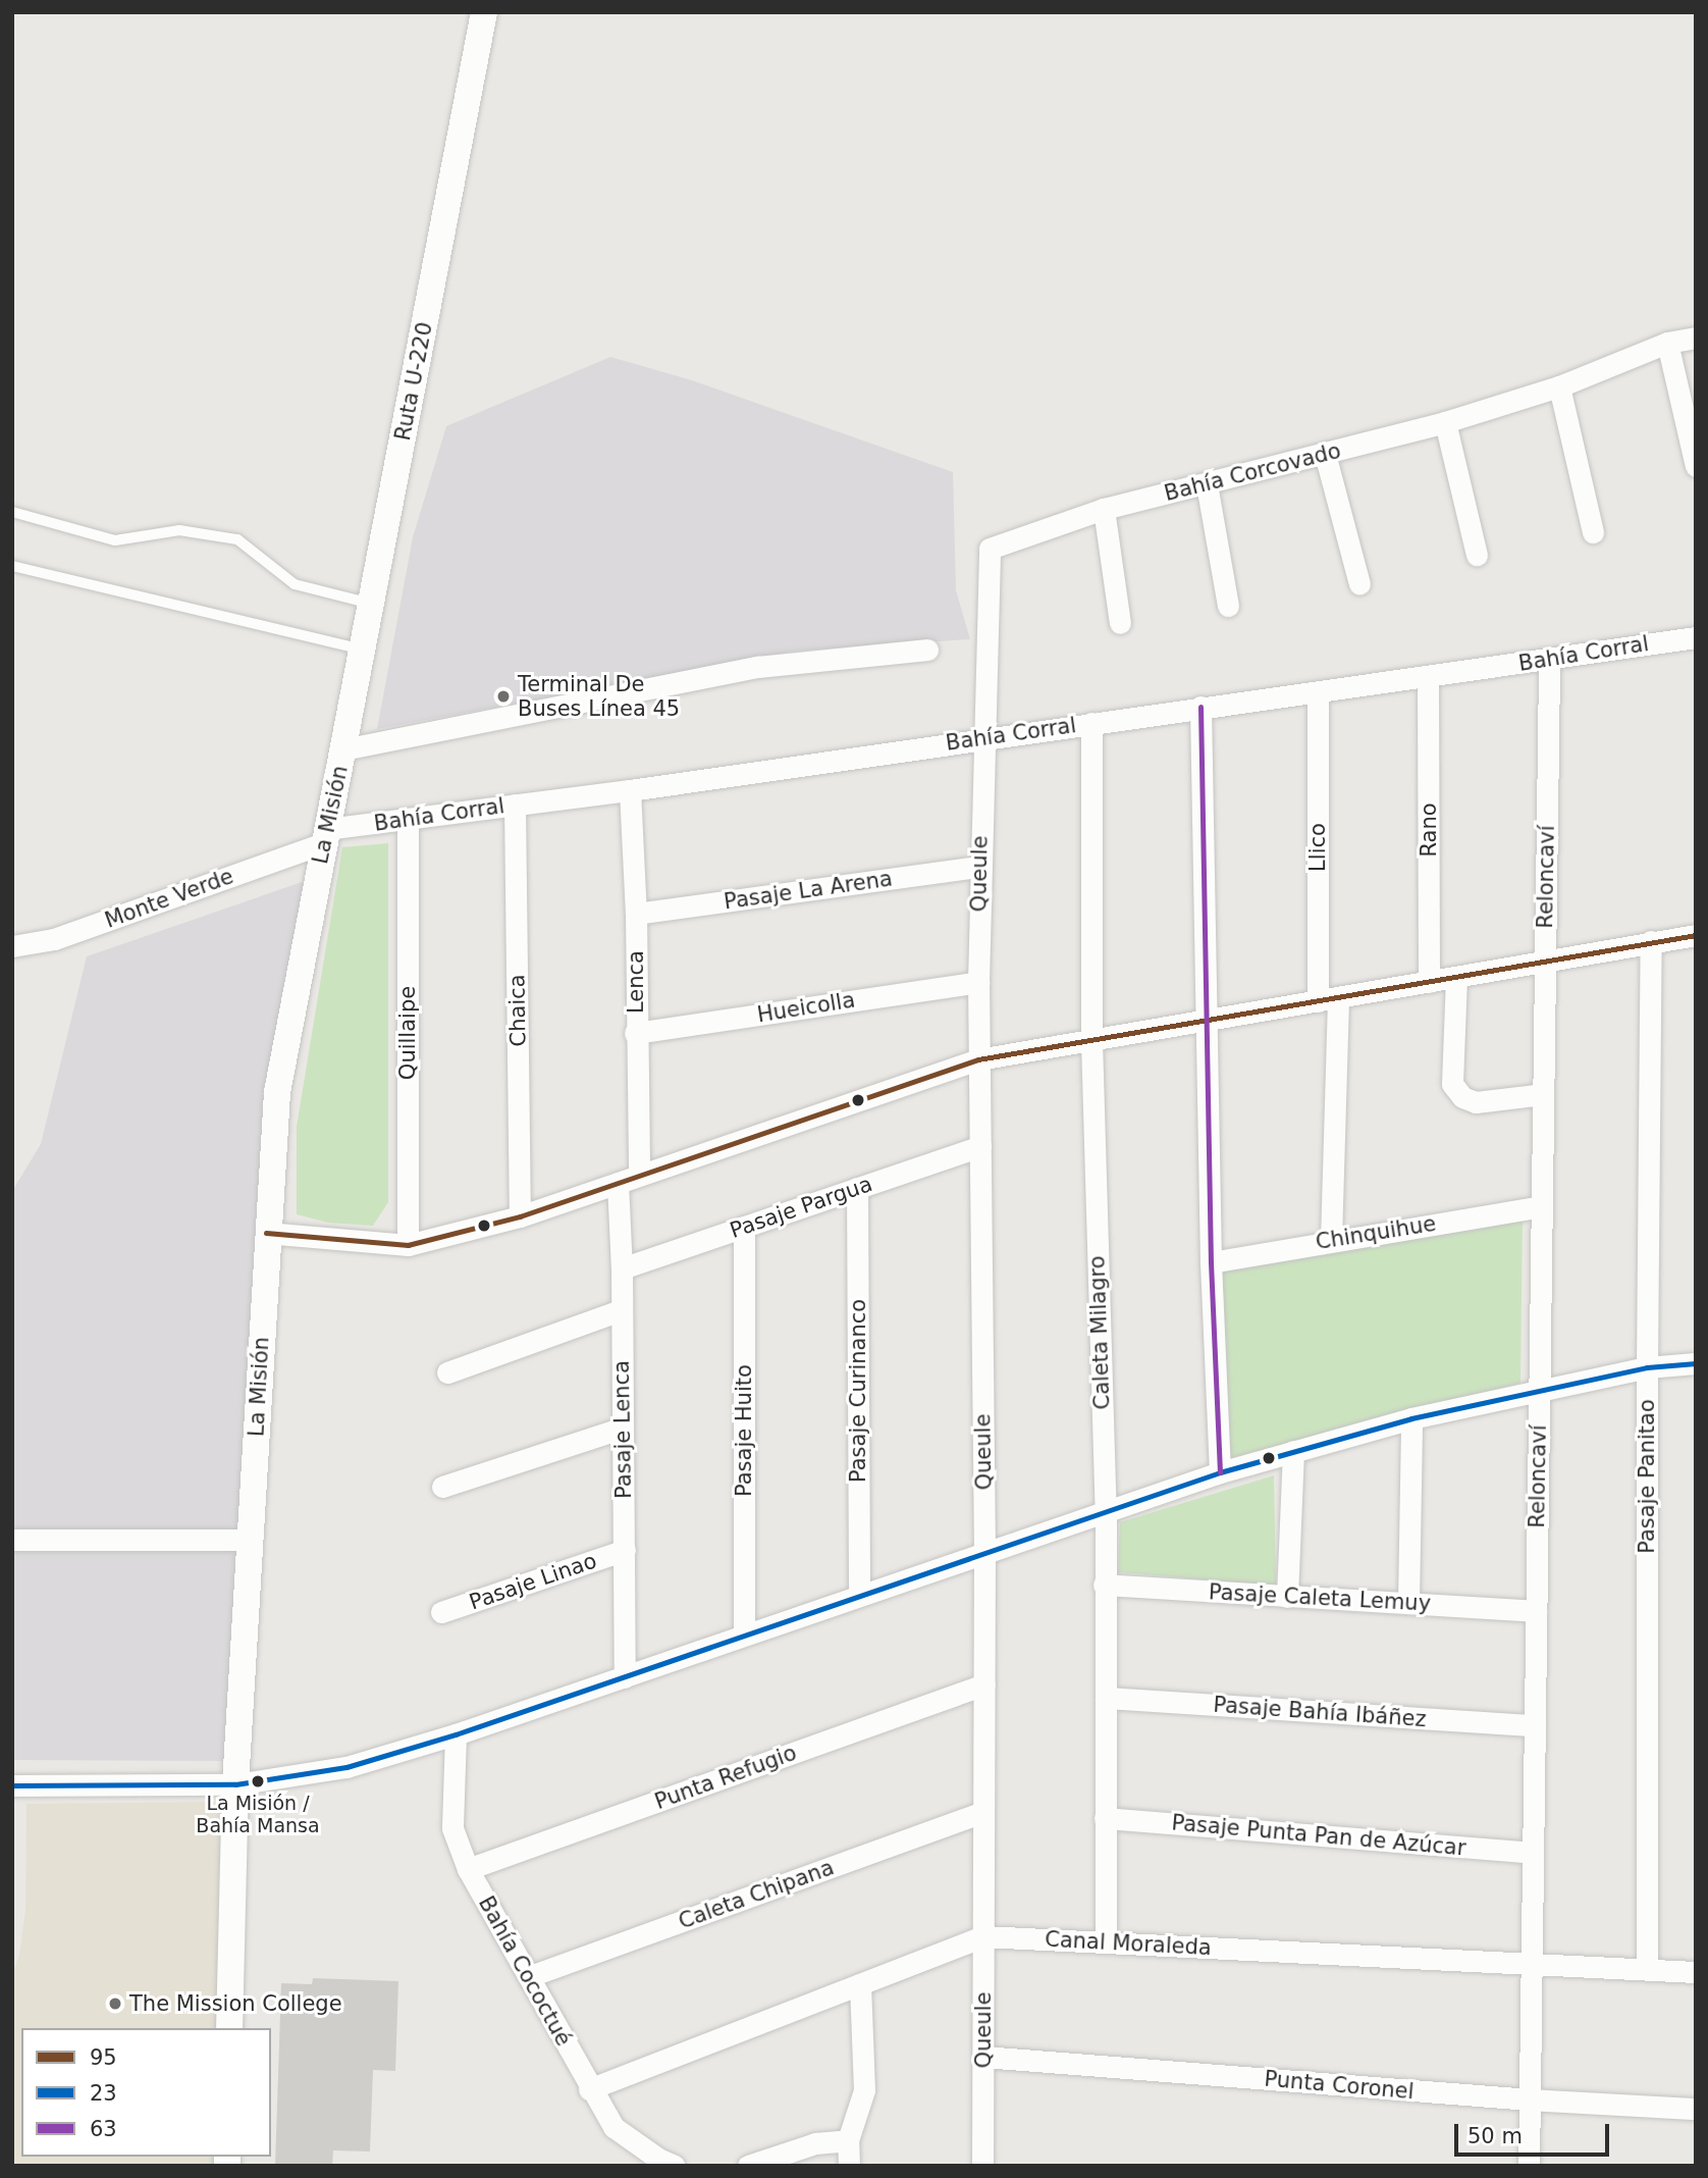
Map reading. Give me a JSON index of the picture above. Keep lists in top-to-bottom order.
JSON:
{
  "streets": {
    "street": [
      "Ruta U-220",
      "Bahía Corcovado",
      "Bahía Corral",
      "La Misión",
      "Rano",
      "Llico",
      "Queule",
      "Reloncaví",
      "Pasaje La Arena",
      "Monte Verde",
      "Lenca",
      "Hueicolla",
      "Chaica",
      "Quillaipe",
      "Pasaje Pargua",
      "Chinquihue",
      "Caleta Milagro",
      "Pasaje Curinanco",
      "Pasaje Lenca",
      "Pasaje Huito",
      "Pasaje Panitao",
      "Pasaje Linao",
      "Pasaje Caleta Lemuy",
      "Pasaje Bahía Ibáñez",
      "Punta Refugio",
      "Pasaje Punta Pan de Azúcar",
      "Caleta Chipana",
      "Canal Moraleda",
      "Bahía Cococtué",
      "Punta Coronel"
    ]
  },
  "crossings": [
    ["Ruta U-220", "La Misión"],
    ["Bahía Corcovado", "Bahía Corral"],
    ["Bahía Corcovado", "Queule"],
    ["Bahía Corral", "La Misión"],
    ["Bahía Corral", "Rano"],
    ["Bahía Corral", "Llico"],
    ["Bahía Corral", "Queule"],
    ["Bahía Corral", "Reloncaví"],
    ["Bahía Corral", "Monte Verde"],
    ["Bahía Corral", "Lenca"],
    ["Bahía Corral", "Chaica"],
    ["Bahía Corral", "Quillaipe"],
    ["Bahía Corral", "Caleta Milagro"],
    ["La Misión", "Monte Verde"],
    ["Llico", "Chinquihue"],
    ["Queule", "Pasaje La Arena"],
    ["Queule", "Hueicolla"],
    ["Queule", "Pasaje Pargua"],
    ["Queule", "Punta Refugio"],
    ["Queule", "Caleta Chipana"],
    ["Queule", "Canal Moraleda"],
    ["Queule", "Punta Coronel"],
    ["Reloncaví", "Chinquihue"],
    ["Reloncaví", "Pasaje Caleta Lemuy"],
    ["Reloncaví", "Pasaje Bahía Ibáñez"],
    ["Reloncaví", "Pasaje Punta Pan de Azúcar"],
    ["Reloncaví", "Canal Moraleda"],
    ["Reloncaví", "Punta Coronel"],
    ["Pasaje La Arena", "Lenca"],
    ["Lenca", "Hueicolla"],
    ["Pasaje Pargua", "Pasaje Curinanco"],
    ["Pasaje Pargua", "Pasaje Lenca"],
    ["Pasaje Pargua", "Pasaje Huito"],
    ["Caleta Milagro", "Pasaje Caleta Lemuy"],
    ["Caleta Milagro", "Pasaje Bahía Ibáñez"],
    ["Caleta Milagro", "Pasaje Punta Pan de Azúcar"],
    ["Caleta Milagro", "Canal Moraleda"],
    ["Pasaje Lenca", "Pasaje Linao"],
    ["Pasaje Panitao", "Canal Moraleda"],
    ["Punta Refugio", "Bahía Cococtué"],
    ["Caleta Chipana", "Bahía Cococtué"],
    ["Canal Moraleda", "Bahía Cococtué"]
  ],
  "places": ["Terminal De Buses Línea 45", "La Misión / Bahía Mansa", "The Mission College"],
  "lines": ["transit line 63", "transit line 95", "transit line 23"],
  "legend": ["95", "23", "63"],
  "scale_bar": "50 m"
}
